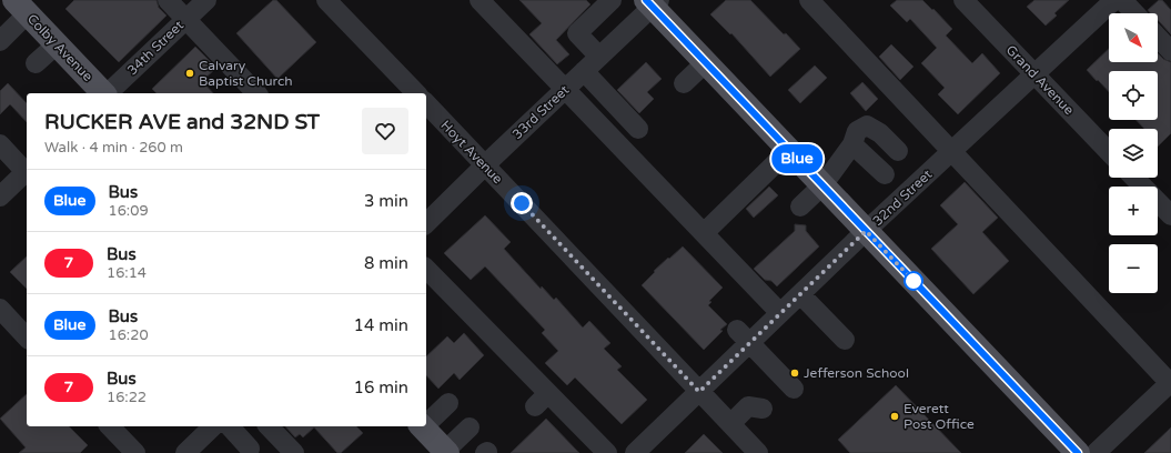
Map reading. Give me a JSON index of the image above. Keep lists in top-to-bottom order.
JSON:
{
  "streets": {
    "main road": ["Colby Avenue"],
    "street": [
      "34th Street",
      "Grand Avenue",
      "33rd Street",
      "Hoyt Avenue",
      "32nd Street"
    ]
  },
  "crossings": [
    ["Grand Avenue", "32nd Street"],
    ["33rd Street", "Hoyt Avenue"],
    ["Hoyt Avenue", "32nd Street"]
  ],
  "places": ["Calvary Baptist Church", "Jefferson School", "Everett Post Office"],
  "lines": ["bus line Blue"],
  "north": "bottom right",
  "page": {
    "on_map": "Blue",
    "map_buttons": ["+", "−"],
    "heading": ["RUCKER AVE and 32ND ST", "Walk · 4 min · 260 m"],
    "list": [
      {
        "mark": "Blue",
        "name": "Bus",
        "note": "16:09",
        "value": "3 min"
      },
      {
        "mark": "7",
        "name": "Bus",
        "note": "16:14",
        "value": "8 min"
      },
      {
        "mark": "Blue",
        "name": "Bus",
        "note": "16:20",
        "value": "14 min"
      },
      {
        "mark": "7",
        "name": "Bus",
        "note": "16:22",
        "value": "16 min"
      }
    ]
  }
}
